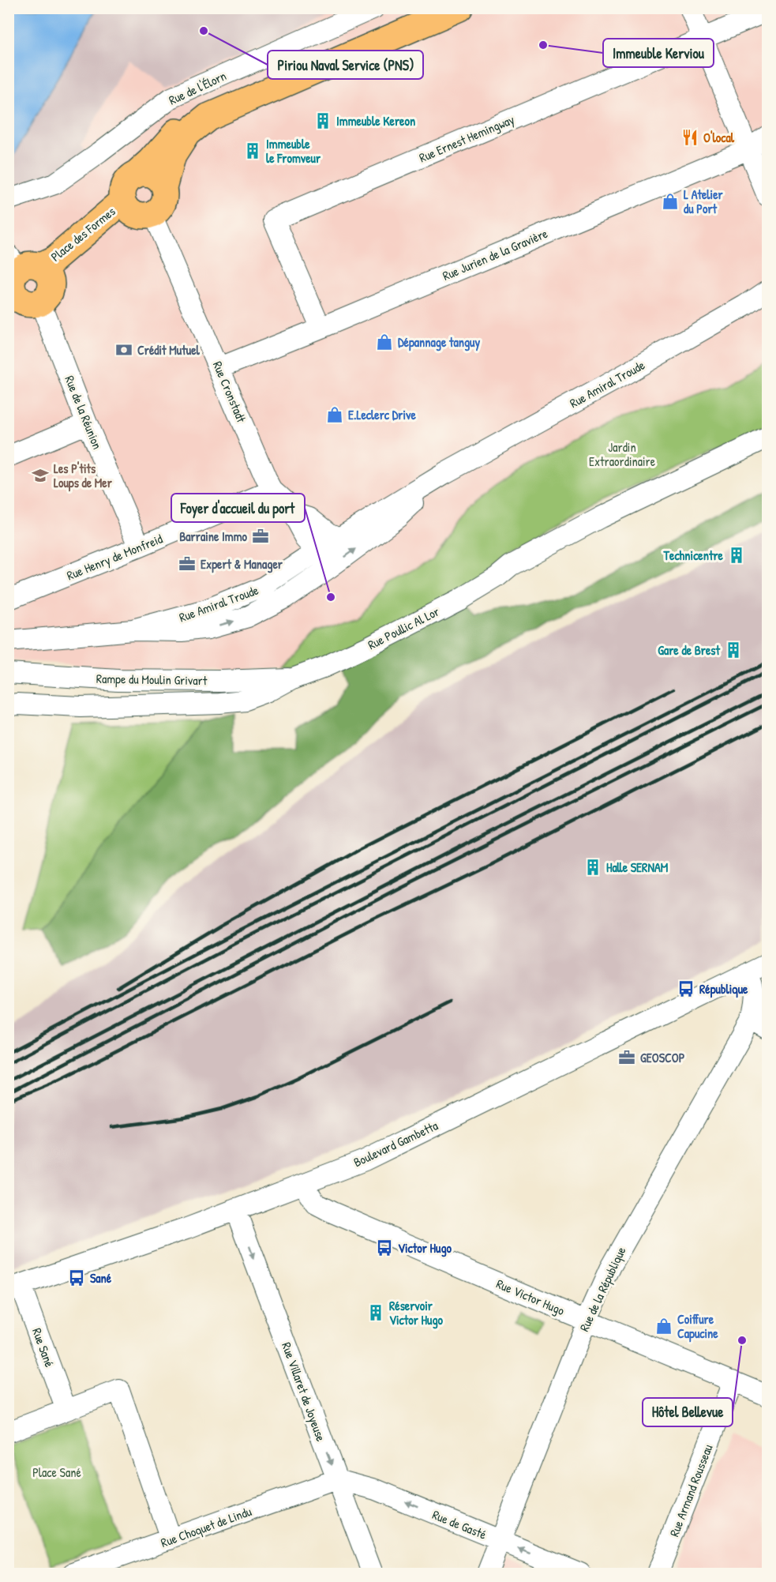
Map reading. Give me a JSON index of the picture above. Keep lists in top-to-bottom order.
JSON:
{
  "streets": {
    "main road": ["Rue de l'Élorn", "Place des Formes"],
    "street": [
      "Rue Ernest Hemingway",
      "Rue Jurien de la Gravière",
      "Rue Amiral Troude",
      "Rue Cronstadt",
      "Rue de la Réunion",
      "Rue Henry de Monfreid",
      "Rue Poullic Al Lor",
      "Rampe du Moulin Grivart",
      "Boulevard Gambetta",
      "Rue de la République",
      "Rue Victor Hugo",
      "Rue Sané",
      "Rue Villaret de Joyeuse",
      "Rue Armand Rousseau",
      "Rue de Gasté",
      "Rue Choquet de Lindu"
    ]
  },
  "crossings": [
    ["Rue de l'Élorn", "Place des Formes"],
    ["Rue de l'Élorn", "Rue Cronstadt"],
    ["Rue Ernest Hemingway", "Rue Jurien de la Gravière"],
    ["Place des Formes", "Rue Cronstadt"],
    ["Place des Formes", "Rue de la Réunion"],
    ["Rue Jurien de la Gravière", "Rue Cronstadt"],
    ["Rue Amiral Troude", "Rue Cronstadt"],
    ["Rue Cronstadt", "Rue Henry de Monfreid"],
    ["Rue de la Réunion", "Rue Henry de Monfreid"],
    ["Rue Poullic Al Lor", "Rampe du Moulin Grivart"],
    ["Boulevard Gambetta", "Rue de la République"],
    ["Boulevard Gambetta", "Rue Victor Hugo"],
    ["Boulevard Gambetta", "Rue Sané"],
    ["Boulevard Gambetta", "Rue Villaret de Joyeuse"],
    ["Rue de la République", "Rue Victor Hugo"],
    ["Rue de la République", "Rue de Gasté"],
    ["Rue Victor Hugo", "Rue Armand Rousseau"],
    ["Rue Villaret de Joyeuse", "Rue de Gasté"],
    ["Rue Villaret de Joyeuse", "Rue Choquet de Lindu"],
    ["Rue de Gasté", "Rue Choquet de Lindu"]
  ],
  "one_way": ["Rue Villaret de Joyeuse", "Rue de Gasté"],
  "parks": ["Jardin Extraordinaire", "Place Sané"],
  "places": {
    "other": [
      "Piriou Naval Service (PNS)",
      "Immeuble Kerviou",
      "Foyer d'accueil du port",
      "Hôtel Bellevue"
    ],
    "building": [
      "Immeuble Kereon",
      "Immeuble le Fromveur",
      "Technicentre",
      "Gare de Brest",
      "Halle SERNAM",
      "Réservoir Victor Hugo"
    ],
    "restaurant": ["O'local"],
    "shop": [
      "L Atelier du Port",
      "Dépannage tanguy",
      "E.Leclerc Drive",
      "Coiffure Capucine"
    ],
    "bank": ["Crédit Mutuel"],
    "school or university": ["Les P'tits Loups de Mer"],
    "office": ["Barraine Immo", "Expert & Manager", "GEOSCOP"],
    "bus stop": ["République", "Victor Hugo", "Sané"]
  }
}
